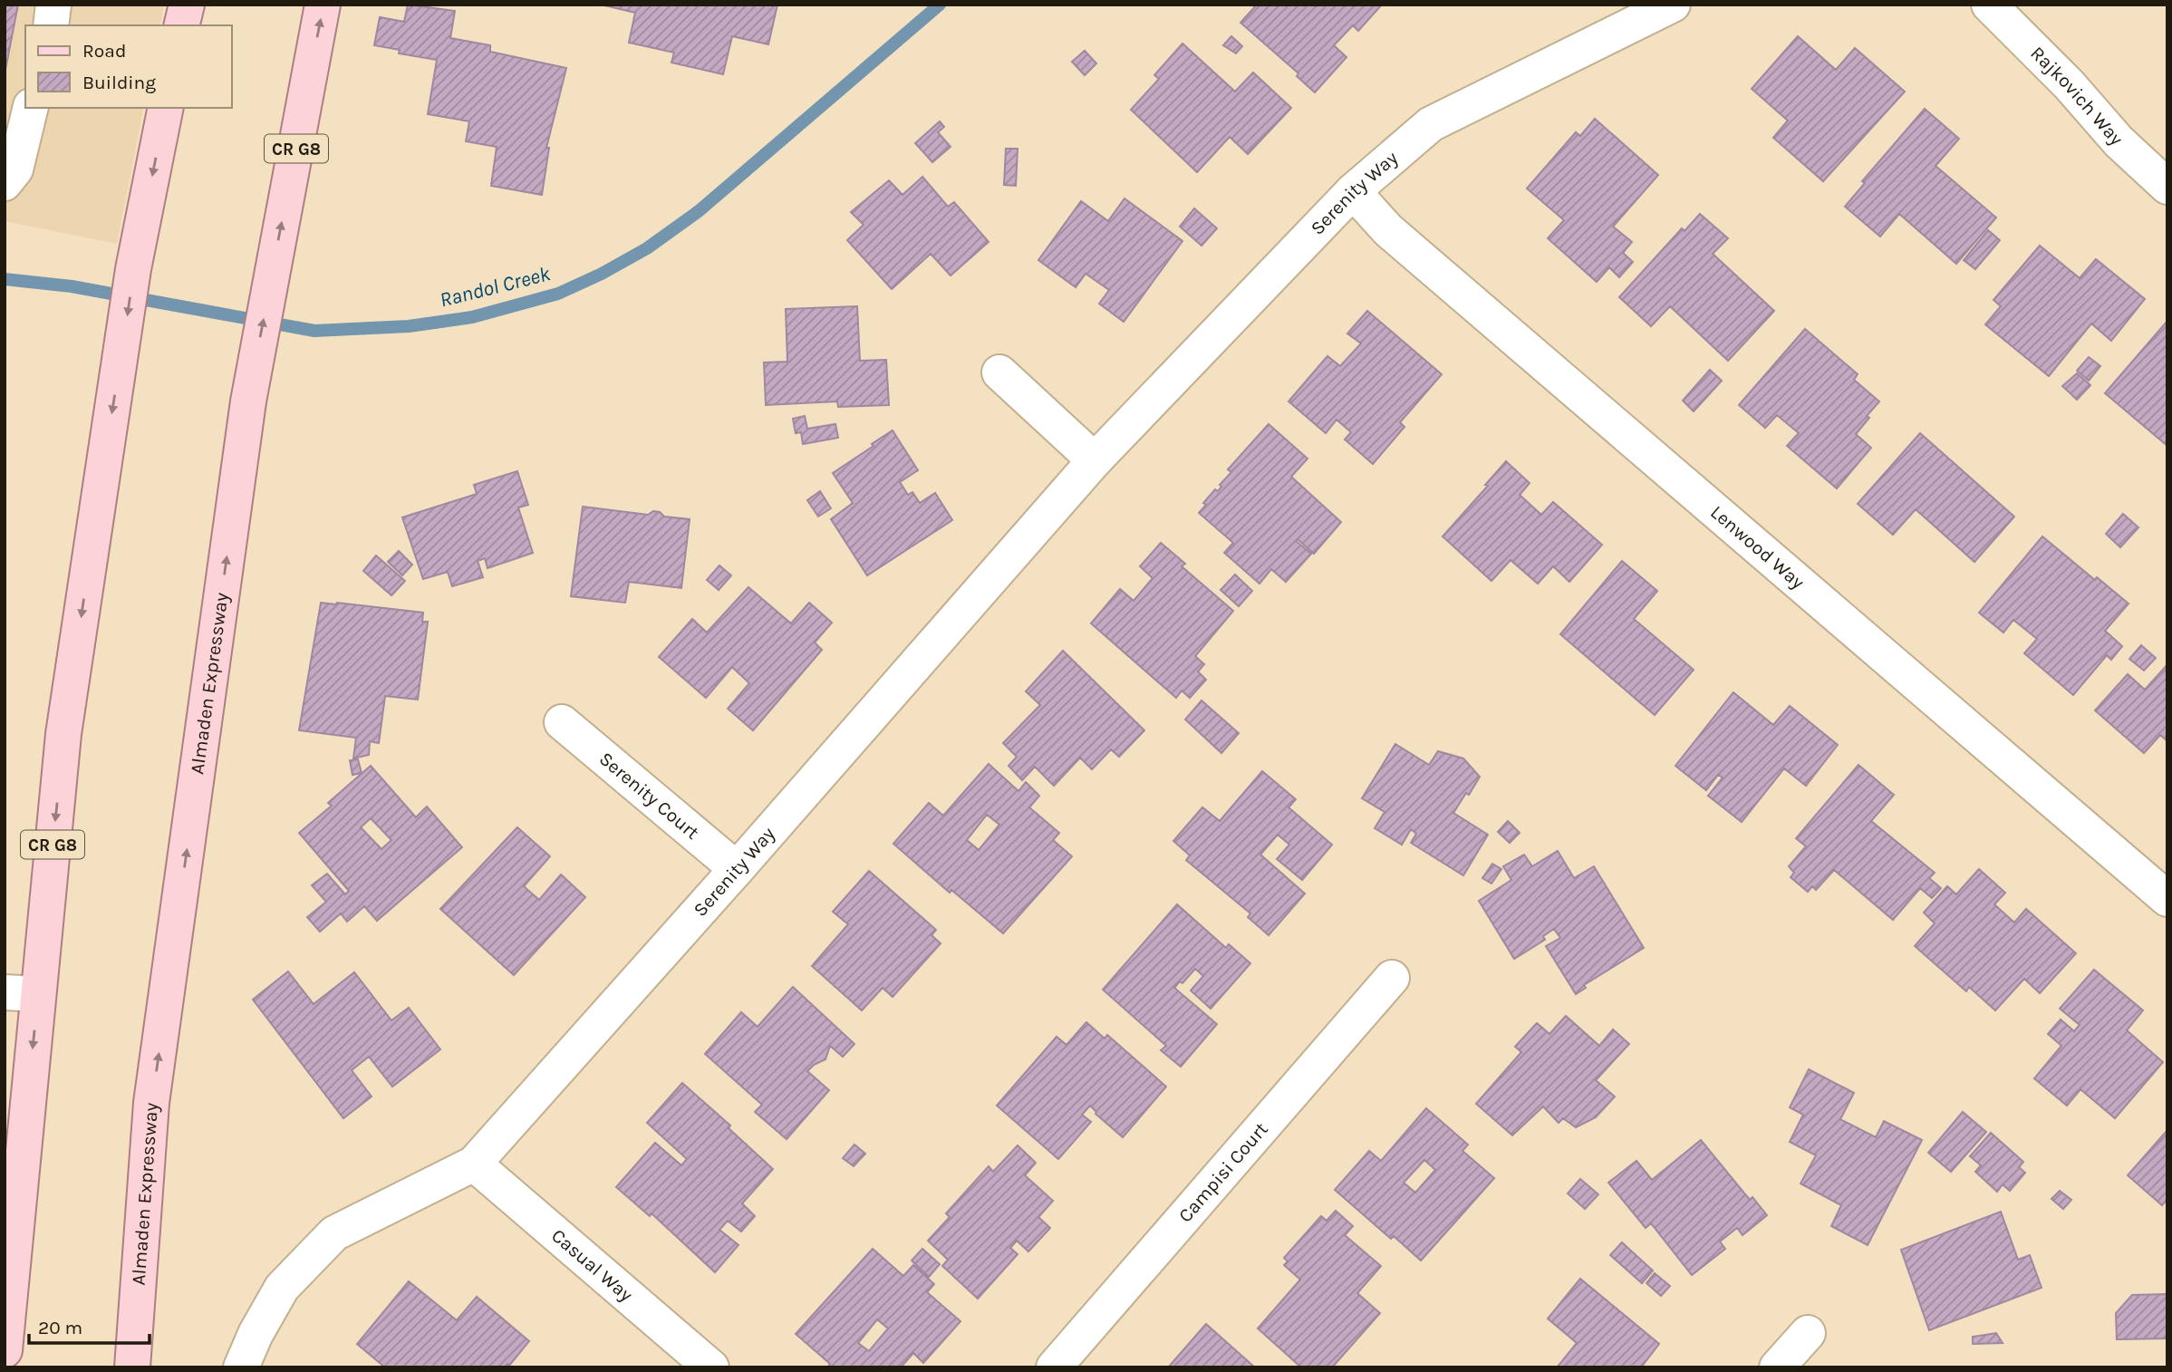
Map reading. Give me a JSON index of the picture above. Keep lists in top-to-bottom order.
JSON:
{
  "streets": {
    "main road": ["CR G8", "Almaden Expressway"],
    "street": [
      "Rajkovich Way",
      "Serenity Way",
      "Lenwood Way",
      "Serenity Court",
      "Campisi Court",
      "Casual Way"
    ]
  },
  "crossings": [
    ["Serenity Way", "Lenwood Way"],
    ["Serenity Way", "Serenity Court"],
    ["Serenity Way", "Casual Way"]
  ],
  "water": ["Randol Creek"],
  "legend": ["Road", "Building"],
  "scale_bar": "20 m"
}
